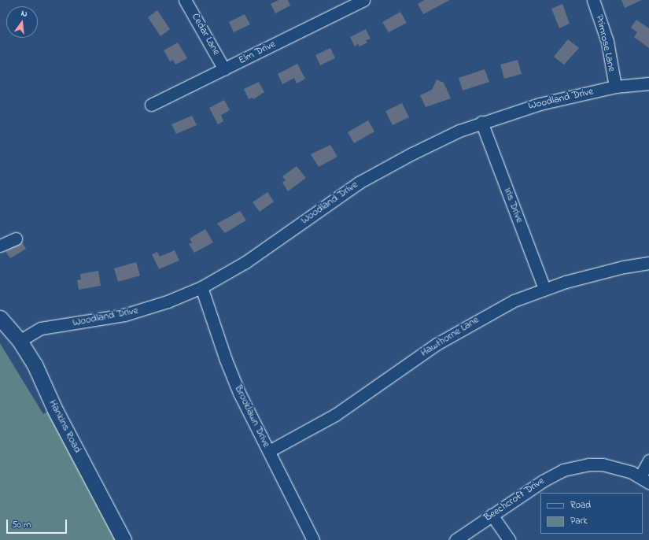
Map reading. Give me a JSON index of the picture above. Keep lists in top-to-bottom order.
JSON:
{
  "streets": {
    "main road": ["Hankins Road"],
    "street": [
      "Cedar Lane",
      "Primrose Lane",
      "Elm Drive",
      "Woodland Drive",
      "Iris Drive",
      "Hawthorne Lane",
      "Brooklawn Drive",
      "Beechcroft Drive"
    ]
  },
  "crossings": [
    ["Cedar Lane", "Elm Drive"],
    ["Primrose Lane", "Woodland Drive"],
    ["Woodland Drive", "Iris Drive"],
    ["Woodland Drive", "Brooklawn Drive"],
    ["Woodland Drive", "Hankins Road"],
    ["Iris Drive", "Hawthorne Lane"],
    ["Hawthorne Lane", "Brooklawn Drive"]
  ],
  "legend": ["Road", "Park"],
  "scale_bar": "50 m",
  "north": "top"
}
